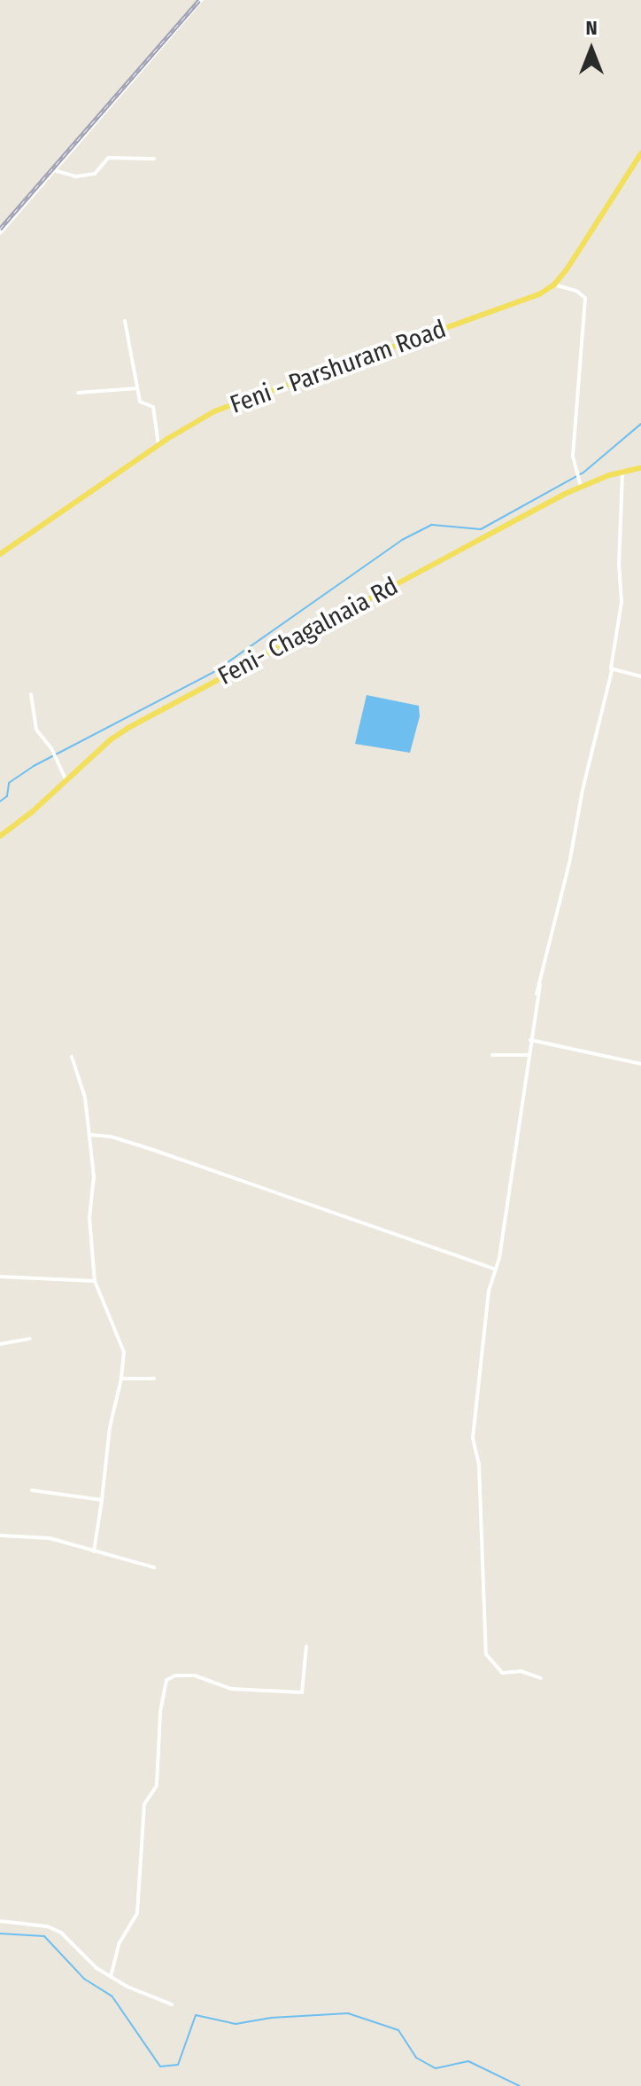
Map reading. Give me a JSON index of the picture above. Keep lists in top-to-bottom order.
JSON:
{
  "streets": {
    "main road": ["Feni - Parshuram Road", "Feni- Chagalnaia Rd"]
  },
  "north": "top"
}
